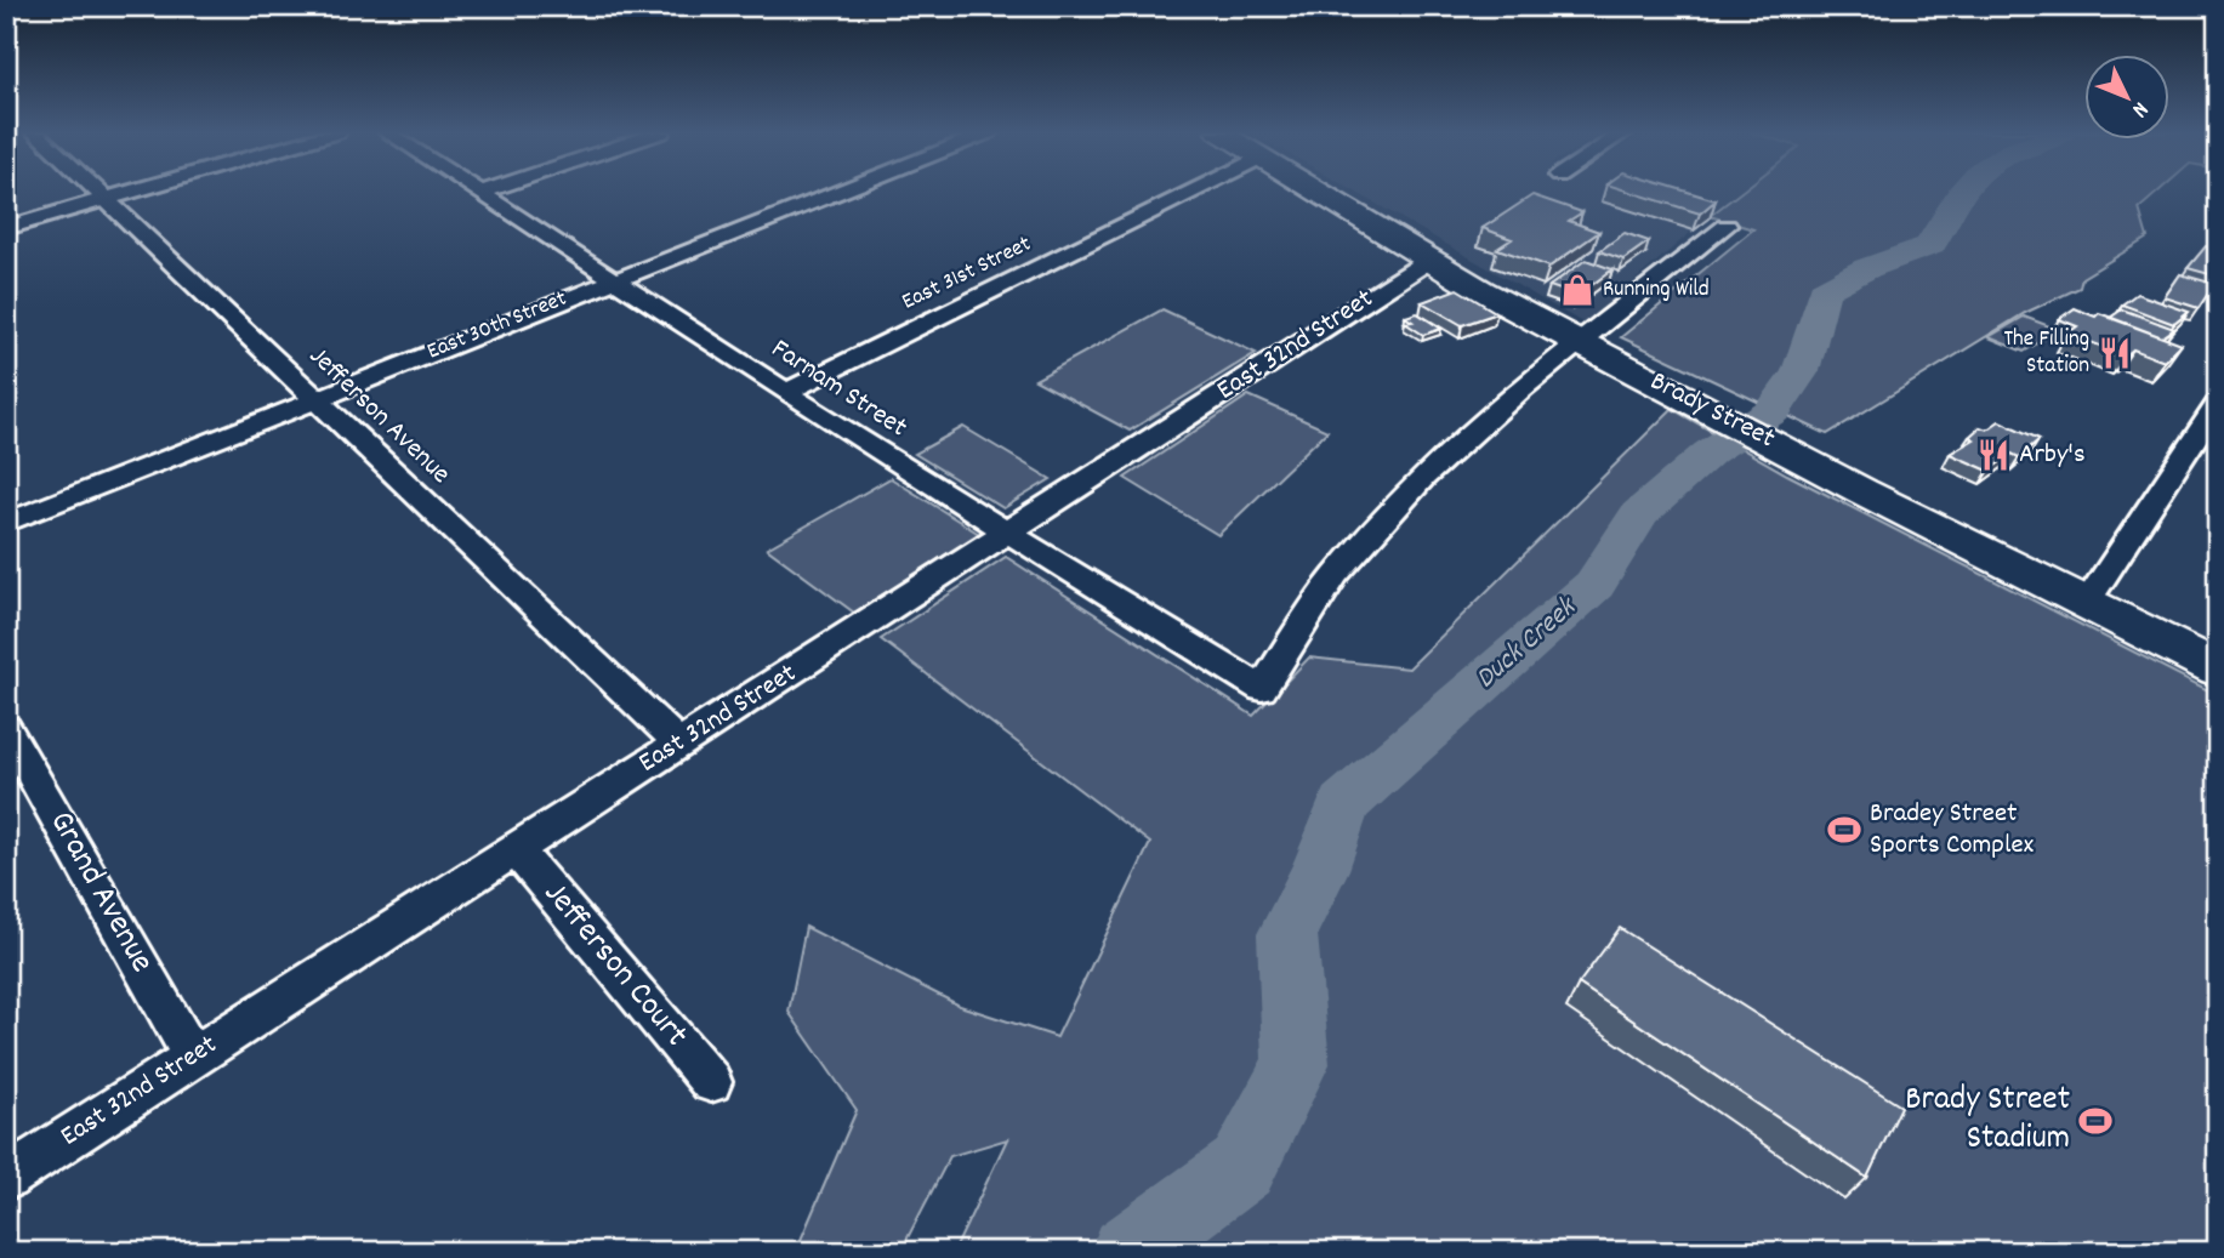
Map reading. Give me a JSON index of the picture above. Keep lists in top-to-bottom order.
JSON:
{
  "streets": {
    "highway": ["Brady Street"],
    "street": [
      "East 31st Street",
      "East 30th Street",
      "East 32nd Street",
      "Farnam Street",
      "Jefferson Avenue",
      "Grand Avenue",
      "Jefferson Court"
    ]
  },
  "crossings": [
    ["East 31st Street", "Farnam Street"],
    ["East 30th Street", "Farnam Street"],
    ["East 30th Street", "Jefferson Avenue"],
    ["East 32nd Street", "Farnam Street"],
    ["East 32nd Street", "Brady Street"],
    ["East 32nd Street", "Jefferson Avenue"],
    ["East 32nd Street", "Grand Avenue"],
    ["East 32nd Street", "Jefferson Court"],
    ["Farnam Street", "Brady Street"]
  ],
  "water": ["Duck Creek"],
  "places": {
    "shop": ["Running Wild"],
    "restaurant": ["The Filling Station", "Arby's"],
    "sports": ["Bradey Street Sports Complex", "Brady Street Stadium"]
  },
  "north": "bottom right"
}
